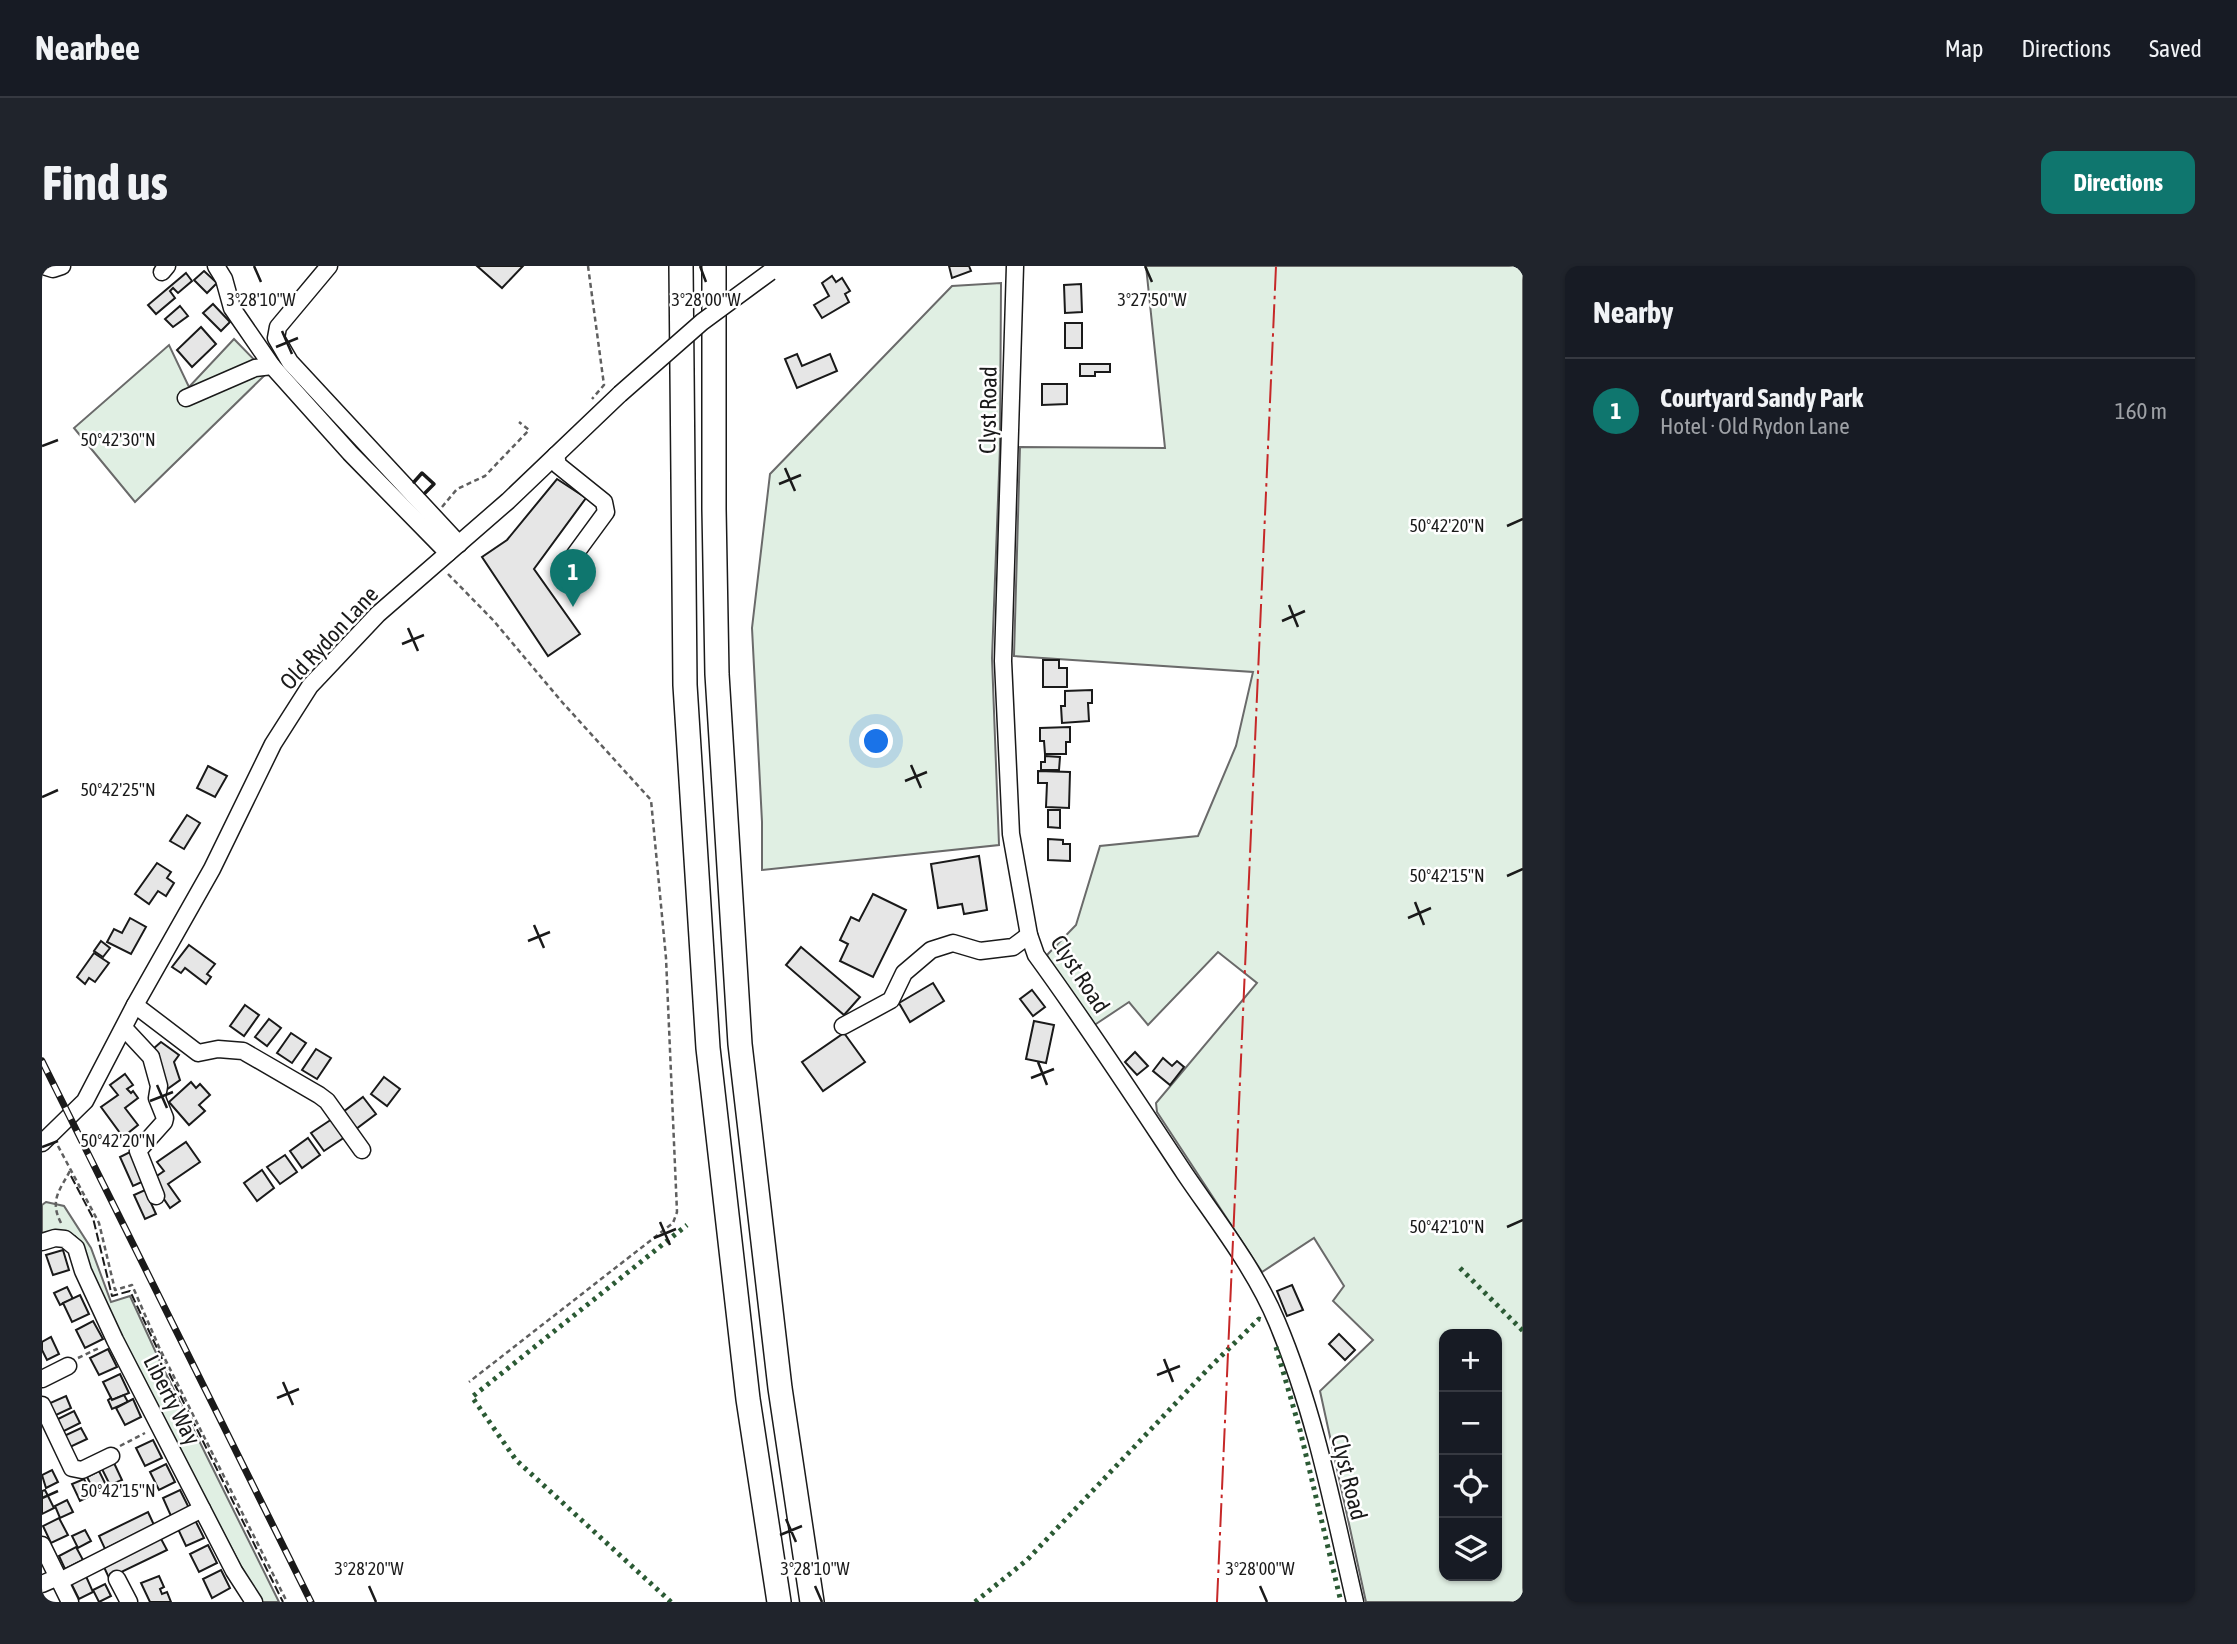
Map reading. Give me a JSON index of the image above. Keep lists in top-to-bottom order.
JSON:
{
  "streets": {
    "street": ["Clyst Road", "Old Rydon Lane", "Liberty Way"]
  },
  "page": {
    "header": "Nearbee",
    "nav": ["Map", "Directions", "Saved"],
    "buttons": "Directions",
    "title": "Find us",
    "heading": "Nearby",
    "list": [
      {
        "mark": "1",
        "name": "Courtyard Sandy Park",
        "note": "Hotel · Old Rydon Lane",
        "value": "160 m"
      }
    ],
    "pins": "1",
    "map_buttons": ["+", "−"]
  },
  "coordinates": [
    "3°28'10\"W",
    "3°28'00\"W",
    "3°27'50\"W",
    "50°42'30\"N",
    "50°42'20\"N",
    "50°42'25\"N",
    "50°42'15\"N",
    "50°42'10\"N",
    "3°28'20\"W"
  ]
}
